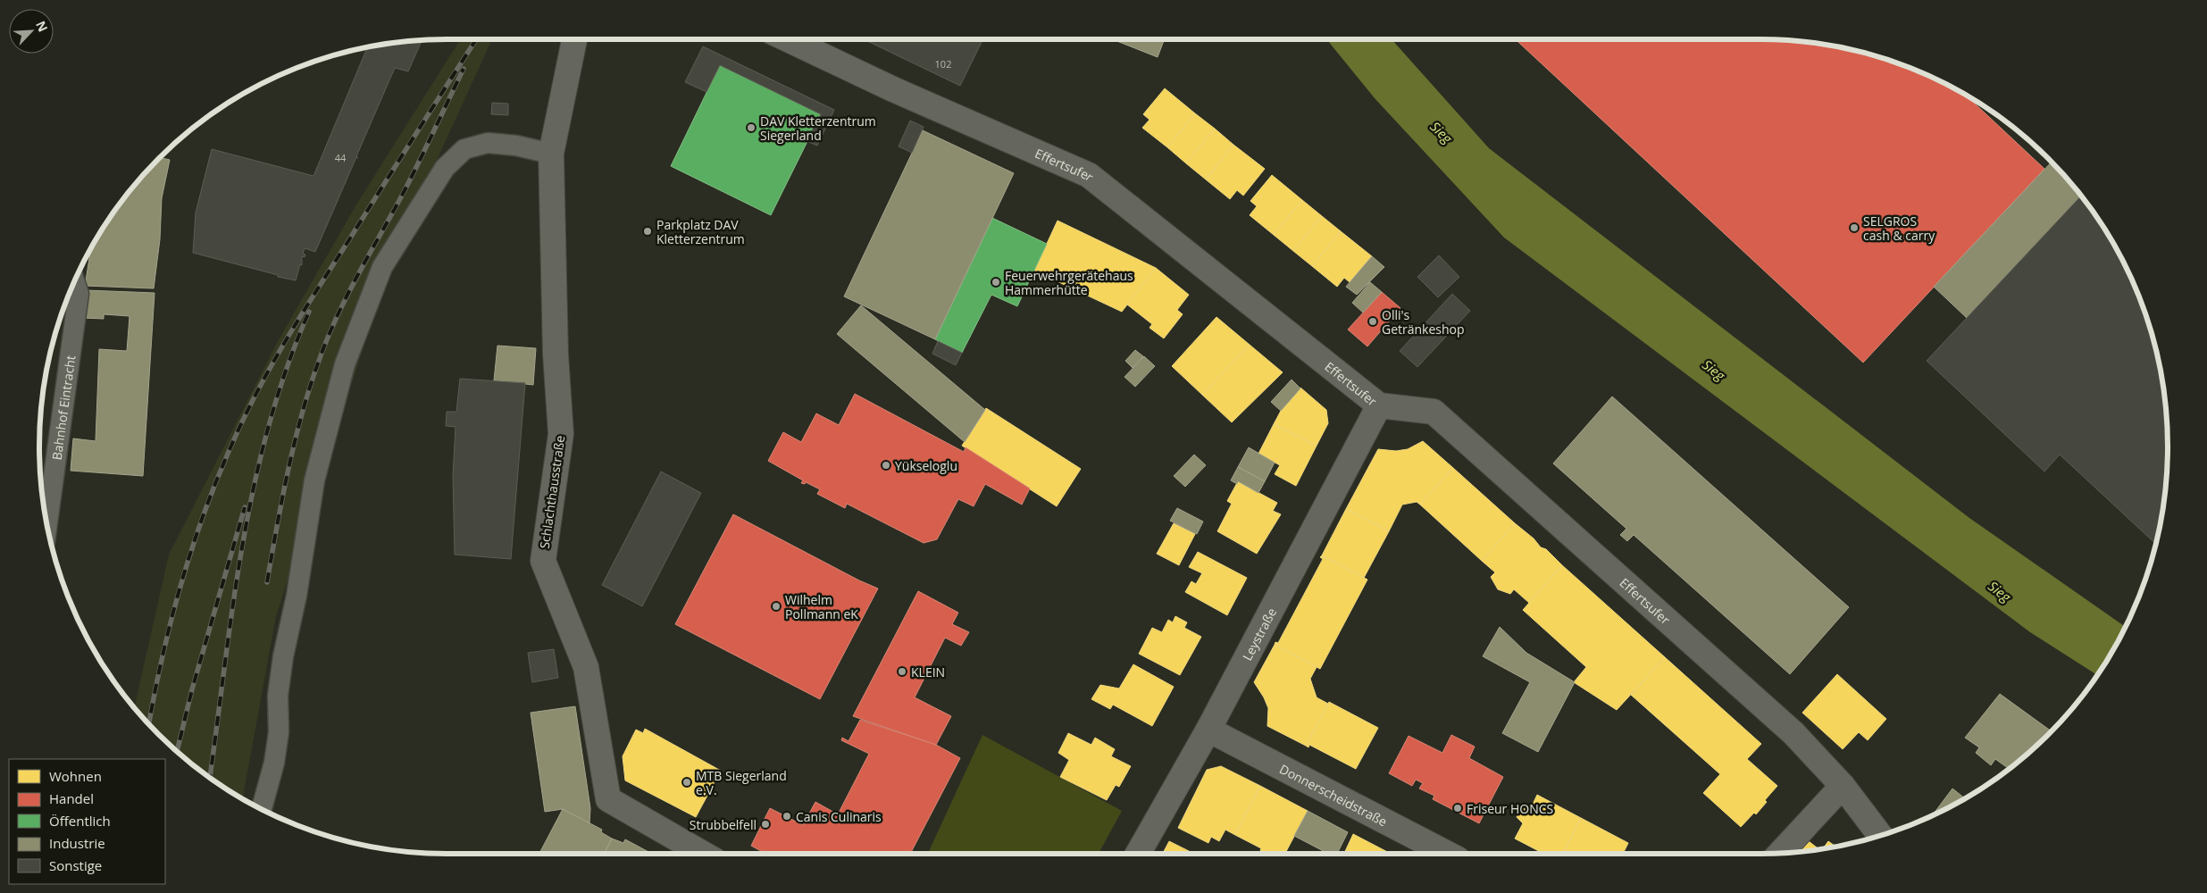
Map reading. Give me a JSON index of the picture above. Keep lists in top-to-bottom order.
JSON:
{
  "streets": {
    "street": [
      "Effertsufer",
      "Schlachthausstraße",
      "Leystraße",
      "Donnerscheidstraße"
    ],
    "lane": ["Bahnhof Eintracht"]
  },
  "crossings": [
    ["Effertsufer", "Leystraße"],
    ["Leystraße", "Donnerscheidstraße"]
  ],
  "water": ["Sieg"],
  "places": [
    "DAV Kletterzentrum Siegerland",
    "SELGROS cash & carry",
    "Parkplatz DAV Kletterzentrum",
    "Feuerwehrgerätehaus Hammerhütte",
    "Olli's Getränkeshop",
    "Yükseloglu",
    "Wilhelm Pollmann eK",
    "KLEIN",
    "MTB Siegerland e.V.",
    "Friseur HONCS",
    "Canis Culinaris",
    "Strubbelfell"
  ],
  "house_numbers": ["102", "44"],
  "legend": [
    "Wohnen",
    "Handel",
    "Öffentlich",
    "Industrie",
    "Sonstige"
  ],
  "north": "top right"
}
